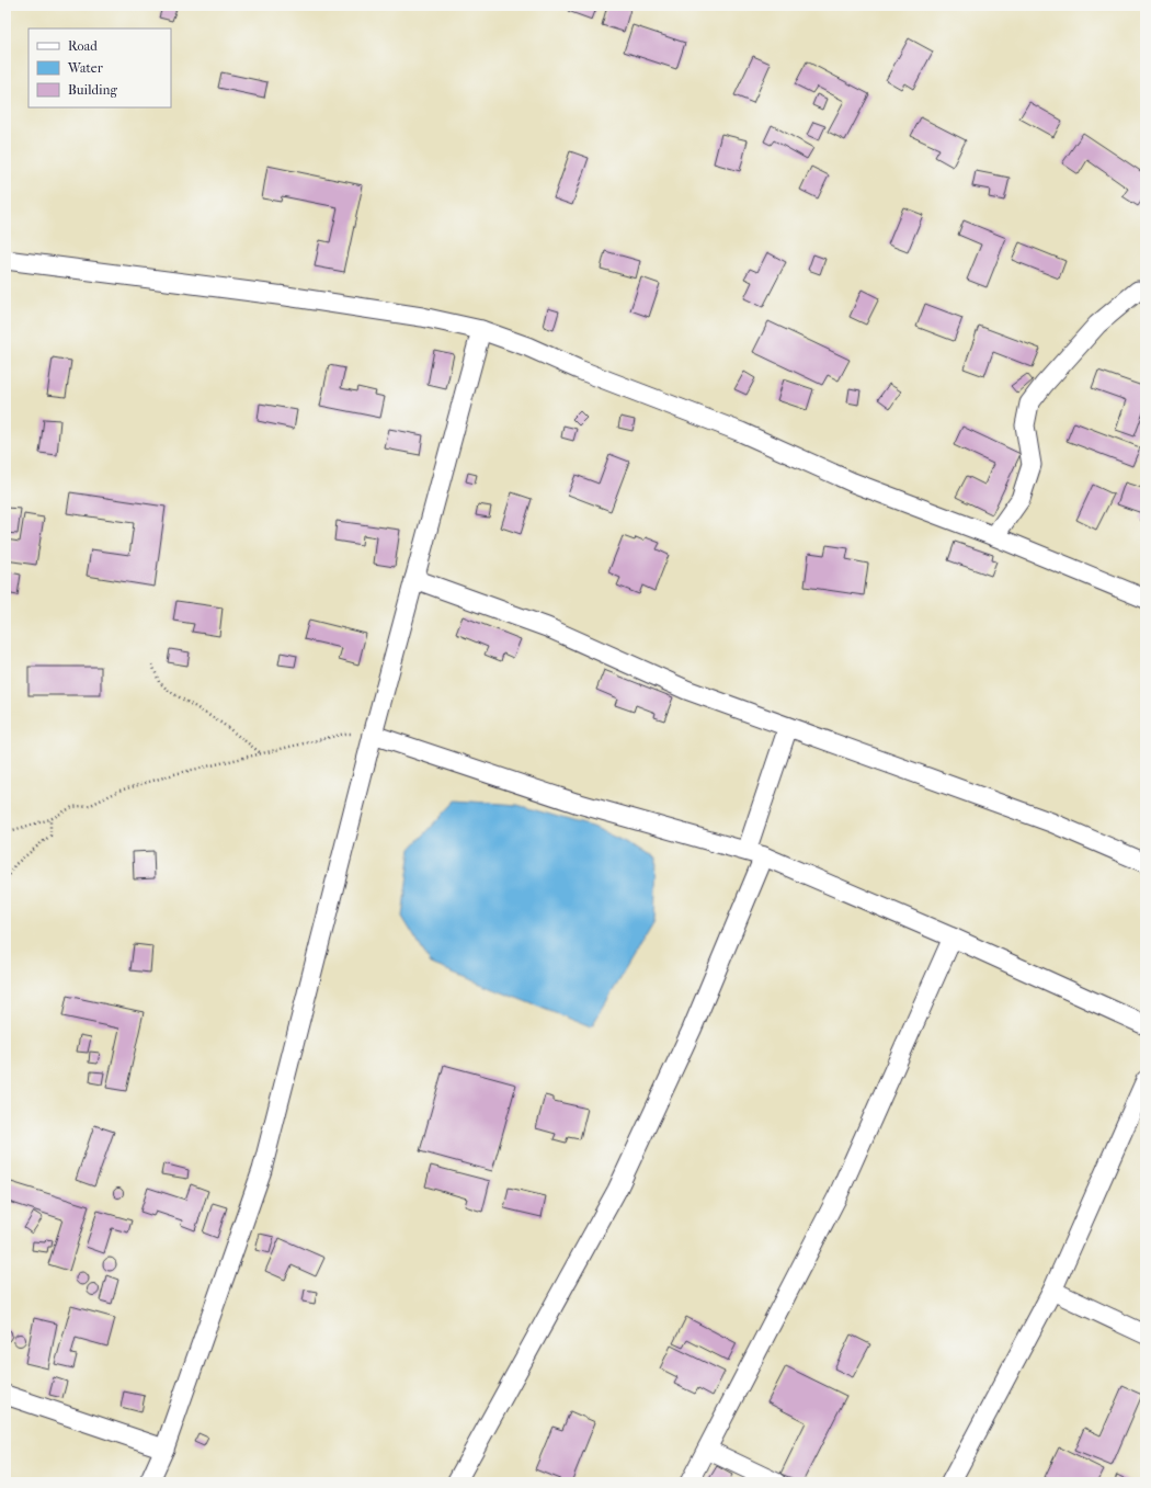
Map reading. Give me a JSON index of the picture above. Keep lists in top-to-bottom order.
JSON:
{
  "legend": ["Road", "Water", "Building"]
}
